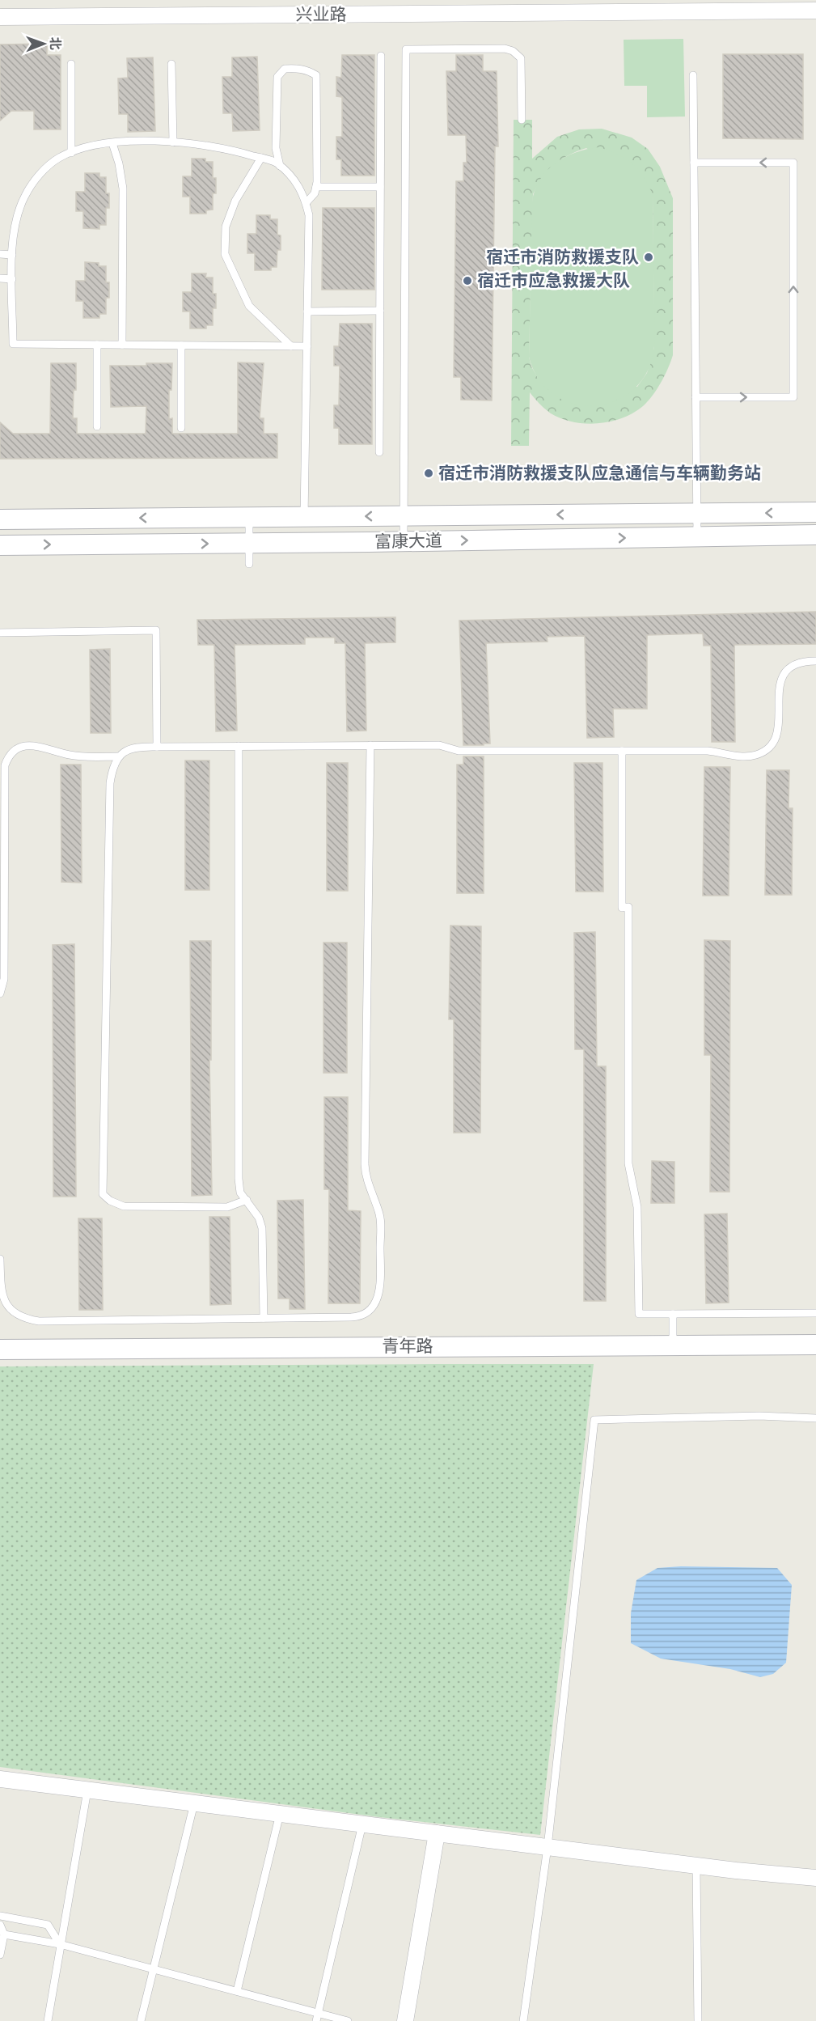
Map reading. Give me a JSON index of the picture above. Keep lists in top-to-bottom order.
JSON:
{
  "streets": {
    "street": ["兴业路", "富康大道", "青年路"]
  },
  "places": ["宿迁市消防救援支队", "宿迁市应急救援大队", "宿迁市消防救援支队应急通信与车辆勤务站"],
  "north": "right"
}
